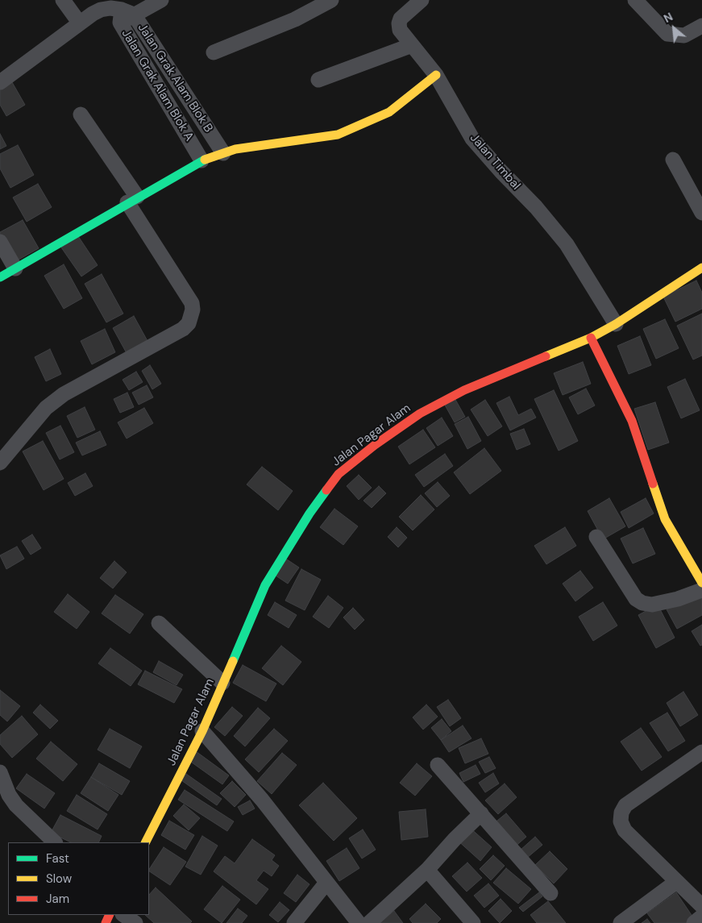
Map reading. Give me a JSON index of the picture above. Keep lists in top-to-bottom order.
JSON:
{
  "streets": {
    "street": [
      "Jalan Grak Alam Blok B",
      "Jalan Grak Alam Blok A",
      "Jalan Timbal",
      "Jalan Pagar Alam"
    ]
  },
  "crossings": [
    ["Jalan Grak Alam Blok B", "Jalan Grak Alam Blok A"],
    ["Jalan Timbal", "Jalan Pagar Alam"]
  ],
  "legend": ["Fast", "Slow", "Jam"],
  "north": "top left"
}
